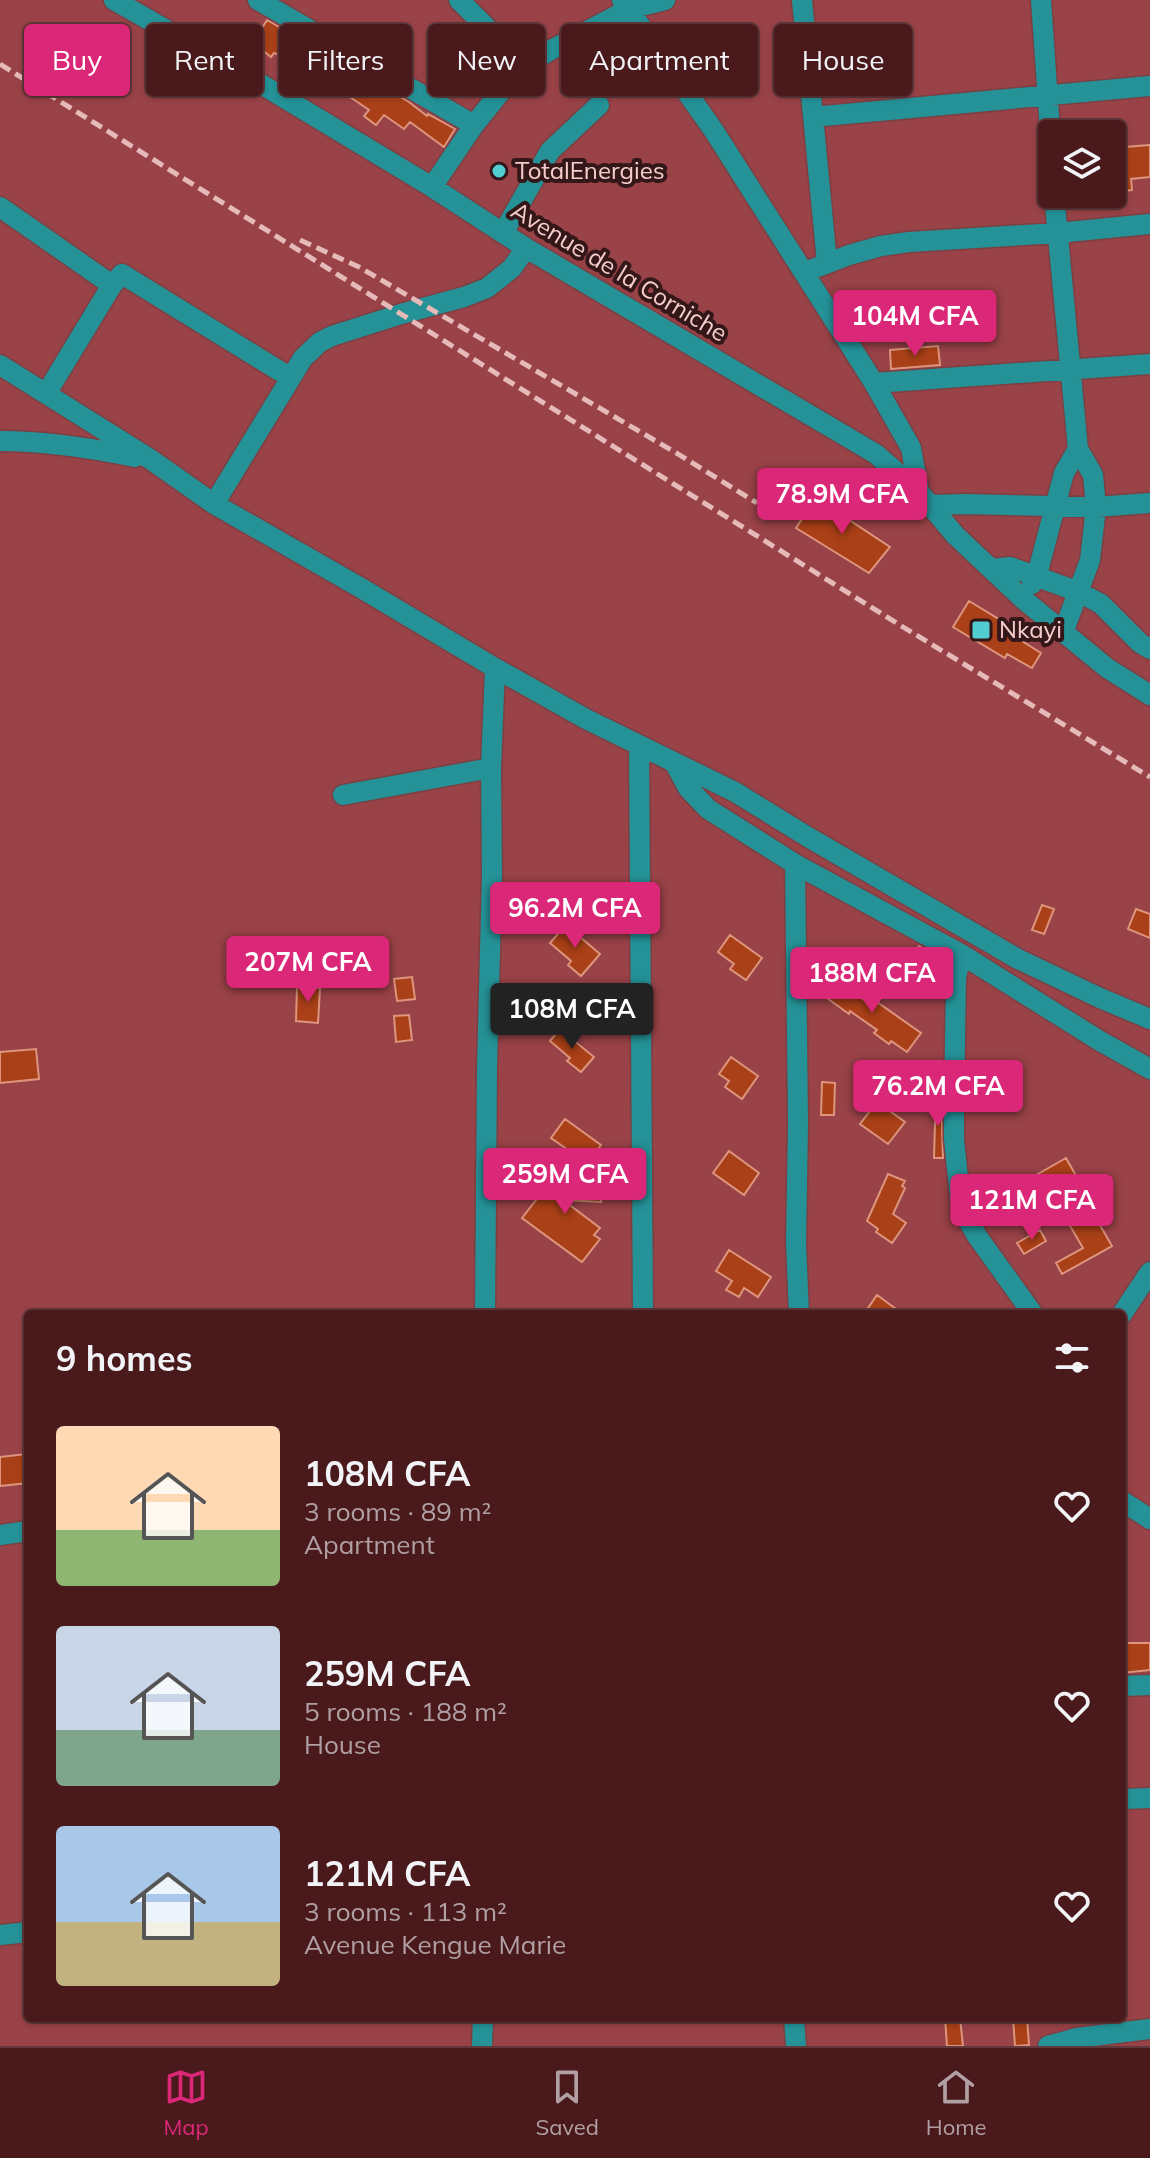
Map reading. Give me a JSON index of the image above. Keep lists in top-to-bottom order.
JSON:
{
  "streets": {
    "street": ["Avenue de la Corniche"]
  },
  "places": {
    "other": ["TotalEnergies"],
    "transit": ["Nkayi"]
  },
  "page": {
    "chip": [
      "Buy",
      "Rent",
      "Filters",
      "New",
      "Apartment",
      "House"
    ],
    "price": [
      "104M CFA",
      "78.9M CFA",
      "96.2M CFA",
      "207M CFA",
      "188M CFA",
      "108M CFA",
      "76.2M CFA",
      "259M CFA",
      "121M CFA"
    ],
    "heading": "9 homes",
    "list": [
      {
        "name": "108M CFA",
        "note": "3 rooms · 89 m² · Apartment"
      },
      {
        "name": "259M CFA",
        "note": "5 rooms · 188 m² · House"
      },
      {
        "name": "121M CFA",
        "note": "3 rooms · 113 m² · Avenue Kengue Marie"
      }
    ],
    "tabs": ["Map", "Saved", "Home"]
  }
}
